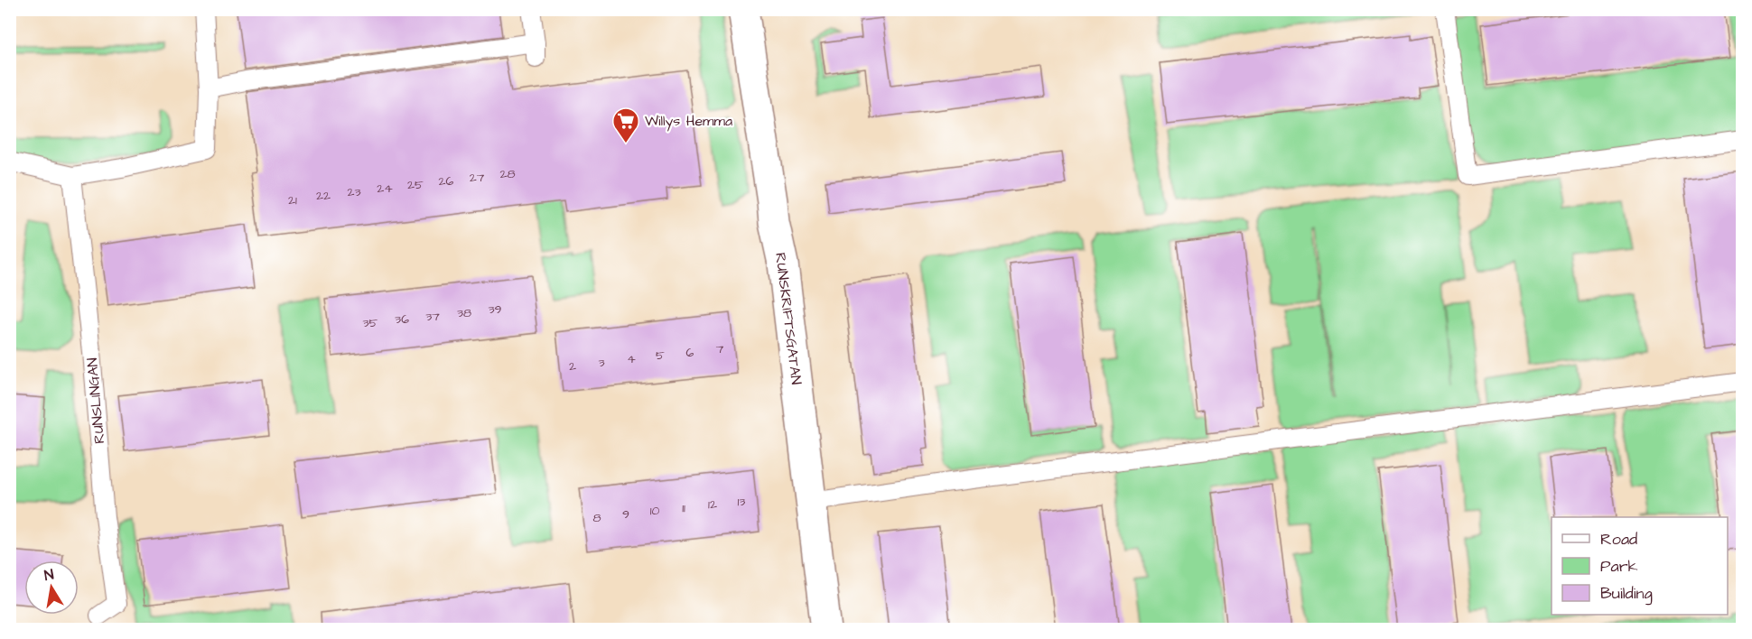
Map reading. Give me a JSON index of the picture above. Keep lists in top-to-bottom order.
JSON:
{
  "streets": {
    "street": ["RUNSKRIFTSGATAN"],
    "lane": ["RUNSLINGAN"]
  },
  "places": {
    "supermarket": ["Willys Hemma"]
  },
  "house_numbers": [
    "28",
    "27",
    "26",
    "25",
    "24",
    "23",
    "22",
    "21",
    "39",
    "38",
    "37",
    "36",
    "35",
    "7",
    "6",
    "5",
    "4",
    "3",
    "2",
    "13",
    "12",
    "11",
    "10",
    "9",
    "8"
  ],
  "legend": ["Road", "Park", "Building"],
  "north": "top"
}
